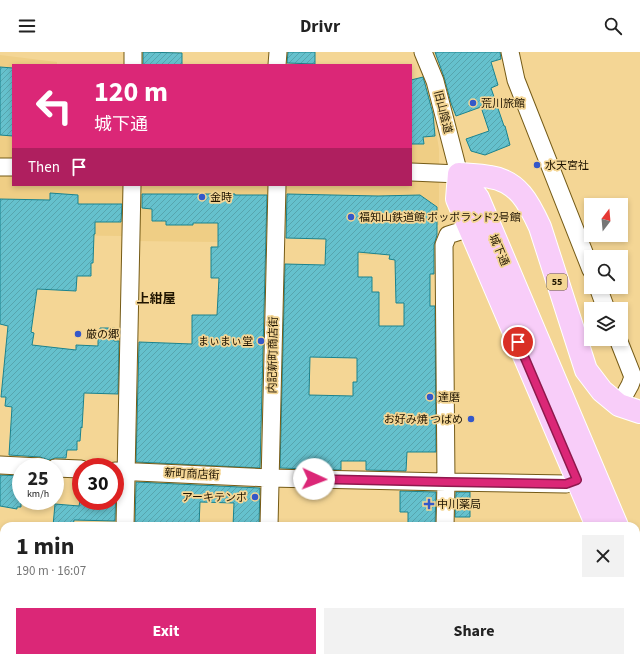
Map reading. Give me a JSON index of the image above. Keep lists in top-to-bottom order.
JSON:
{
  "streets": {
    "main road": ["城下通", "55"],
    "street": ["旧山陰道", "内記新町商店街", "新町商店街"]
  },
  "crossings": [
    ["旧山陰道", "城下通"],
    ["旧山陰道", "55"],
    ["城下通", "55"],
    ["城下通", "新町商店街"],
    ["内記新町商店街", "新町商店街"]
  ],
  "districts": ["上紺屋"],
  "places": {
    "other": [
      "荒川旅館",
      "水天宮社",
      "金時",
      "福知山鉄道館 ポッポランド2号館",
      "厳の郷",
      "まぃまぃ堂",
      "達磨",
      "お好み焼 つばめ",
      "アーキテンポ"
    ],
    "health": ["中川薬局"]
  },
  "north": "top",
  "page": {
    "header": "Drivr",
    "turn": ["120 m", "城下通"],
    "then": "Then",
    "speed": "25 km/h",
    "limit": "30",
    "heading": ["1 min", "190 m · 16:07"],
    "buttons": ["Exit", "Share"]
  }
}
